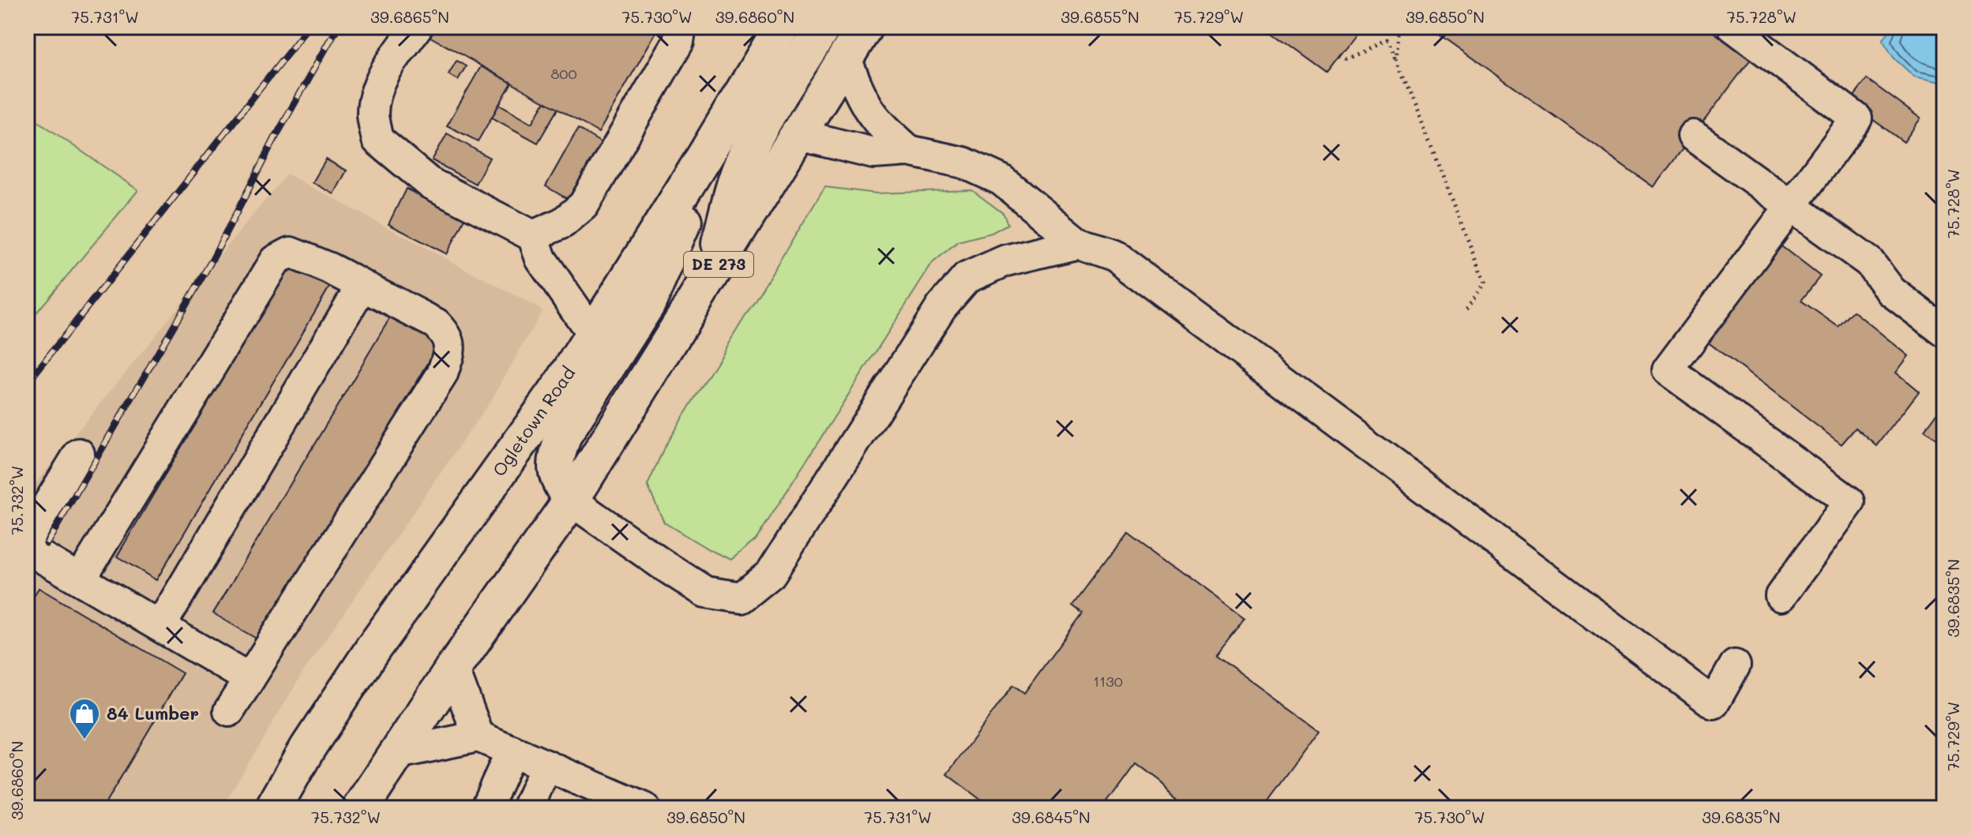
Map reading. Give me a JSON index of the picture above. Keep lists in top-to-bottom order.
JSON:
{
  "streets": {
    "main road": ["DE 273", "Ogletown Road"]
  },
  "places": {
    "shop": ["84 Lumber"]
  },
  "house_numbers": ["800", "1130"],
  "coordinates": [
    "75.731°W",
    "39.6865°N",
    "75.730°W",
    "39.6860°N",
    "39.6855°N",
    "75.729°W",
    "39.6850°N",
    "75.728°W",
    "75.732°W",
    "39.6835°N",
    "39.6845°N"
  ]
}
